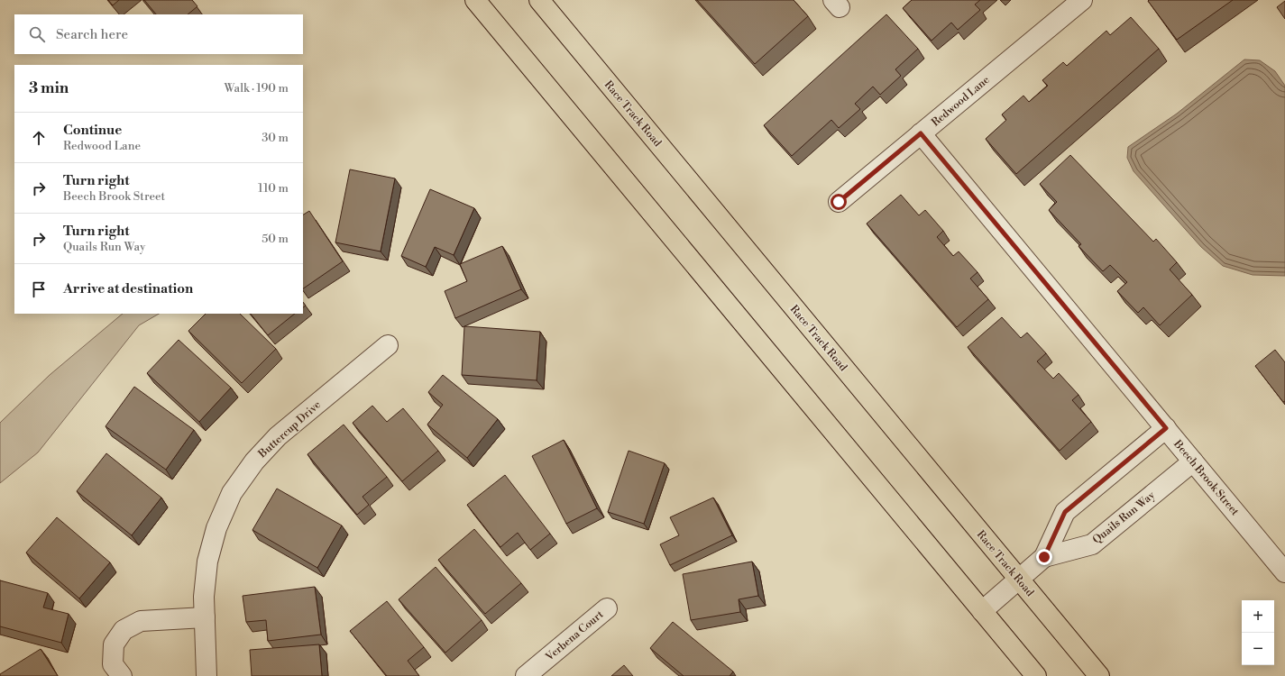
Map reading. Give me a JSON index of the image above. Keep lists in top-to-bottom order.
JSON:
{
  "streets": {
    "main road": ["Race Track Road"],
    "street": [
      "Redwood Lane",
      "Buttercup Drive",
      "Beech Brook Street",
      "Quails Run Way",
      "Verbena Court"
    ]
  },
  "crossings": [
    ["Redwood Lane", "Beech Brook Street"],
    ["Race Track Road", "Quails Run Way"],
    ["Beech Brook Street", "Quails Run Way"]
  ],
  "page": {
    "search": "Search here",
    "heading": ["3 min", "Walk · 190 m"],
    "list": [
      ["Continue", "Redwood Lane", "30 m"],
      ["Turn right", "Beech Brook Street", "110 m"],
      ["Turn right", "Quails Run Way", "50 m"],
      "Arrive at destination"
    ],
    "map_buttons": ["+", "−"]
  }
}
